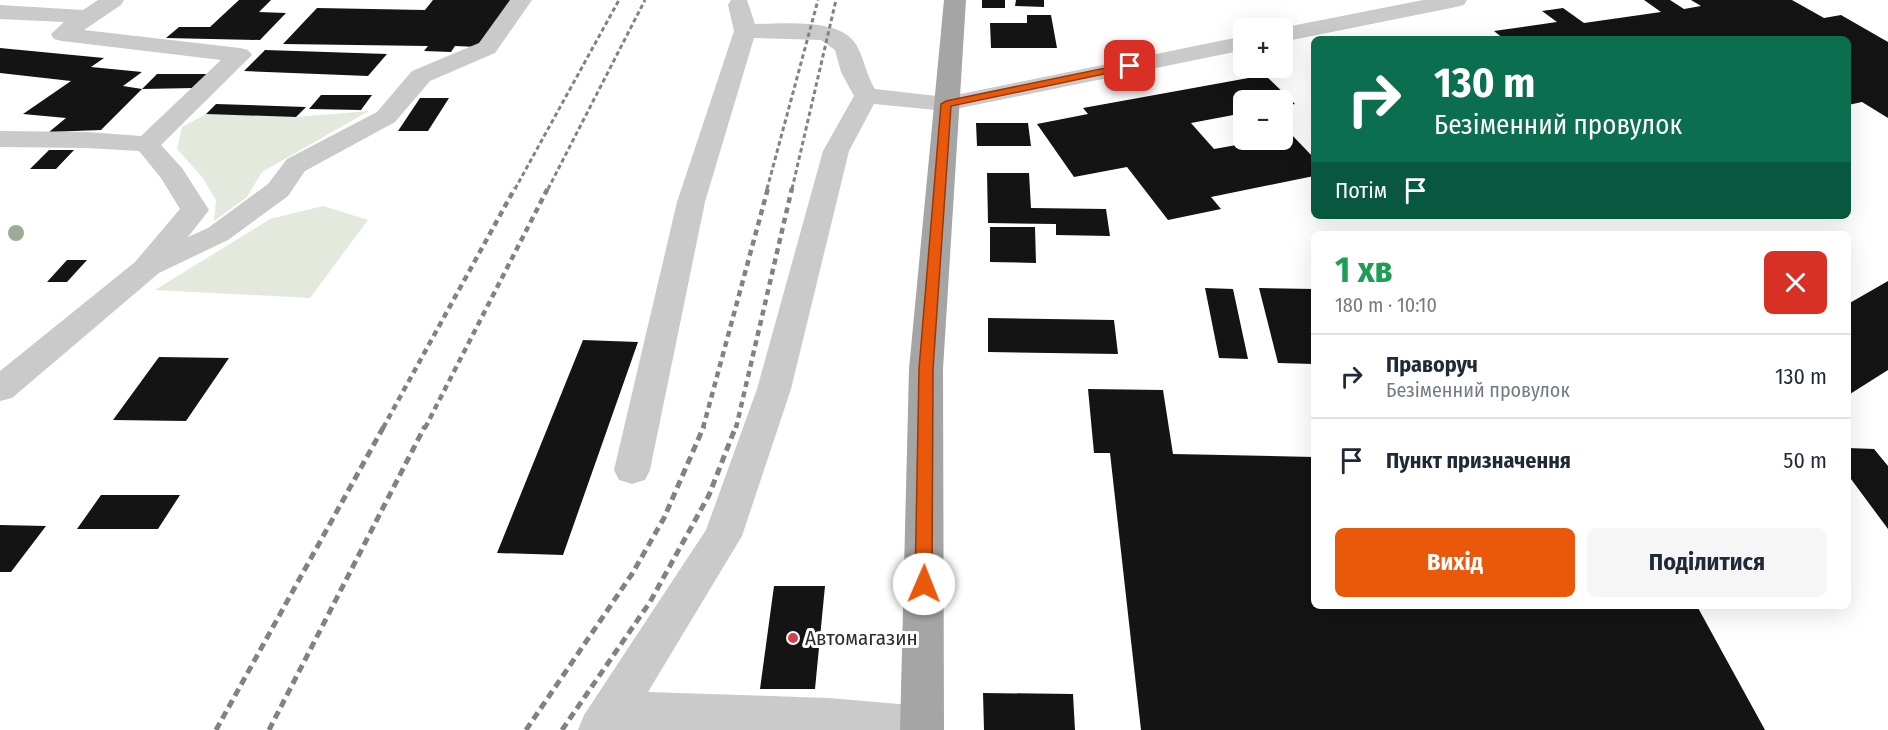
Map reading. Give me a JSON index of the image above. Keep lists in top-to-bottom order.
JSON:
{
  "places": ["Автомагазин"],
  "page": {
    "map_buttons": ["+", "−"],
    "turn": ["130 m", "Безіменний провулок"],
    "then": "Потім",
    "heading": ["1 хв", "180 m · 10:10"],
    "list": [
      {
        "name": "Праворуч",
        "note": "Безіменний провулок",
        "value": "130 m"
      },
      {
        "name": "Пункт призначення",
        "value": "50 m"
      }
    ],
    "buttons": ["Вихід", "Поділитися"]
  }
}
